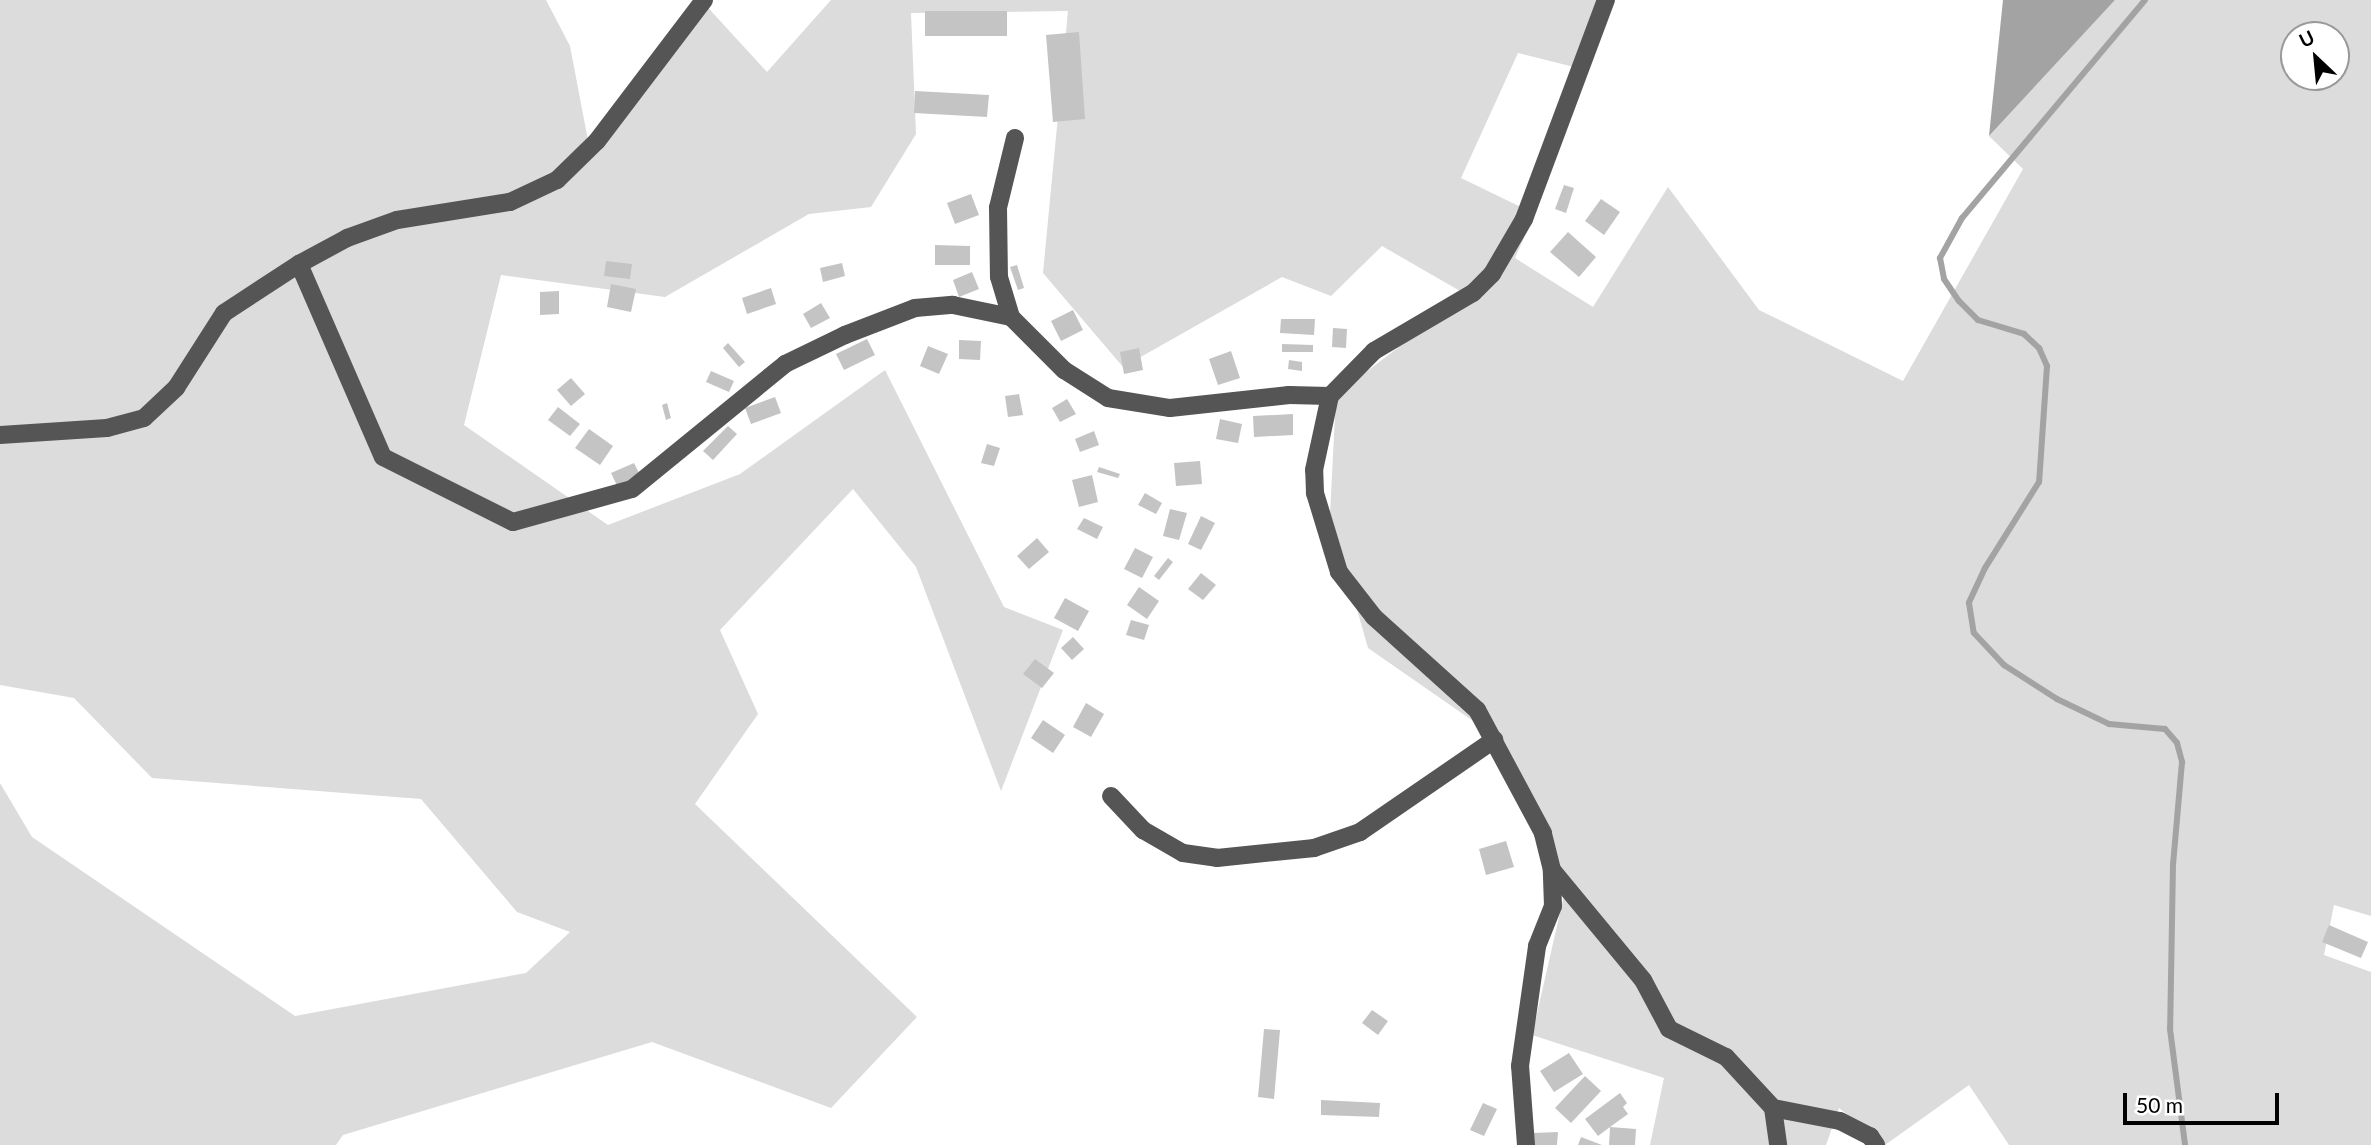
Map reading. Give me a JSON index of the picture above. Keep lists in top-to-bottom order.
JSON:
{
  "scale_bar": "50 m",
  "north": "top left"
}
